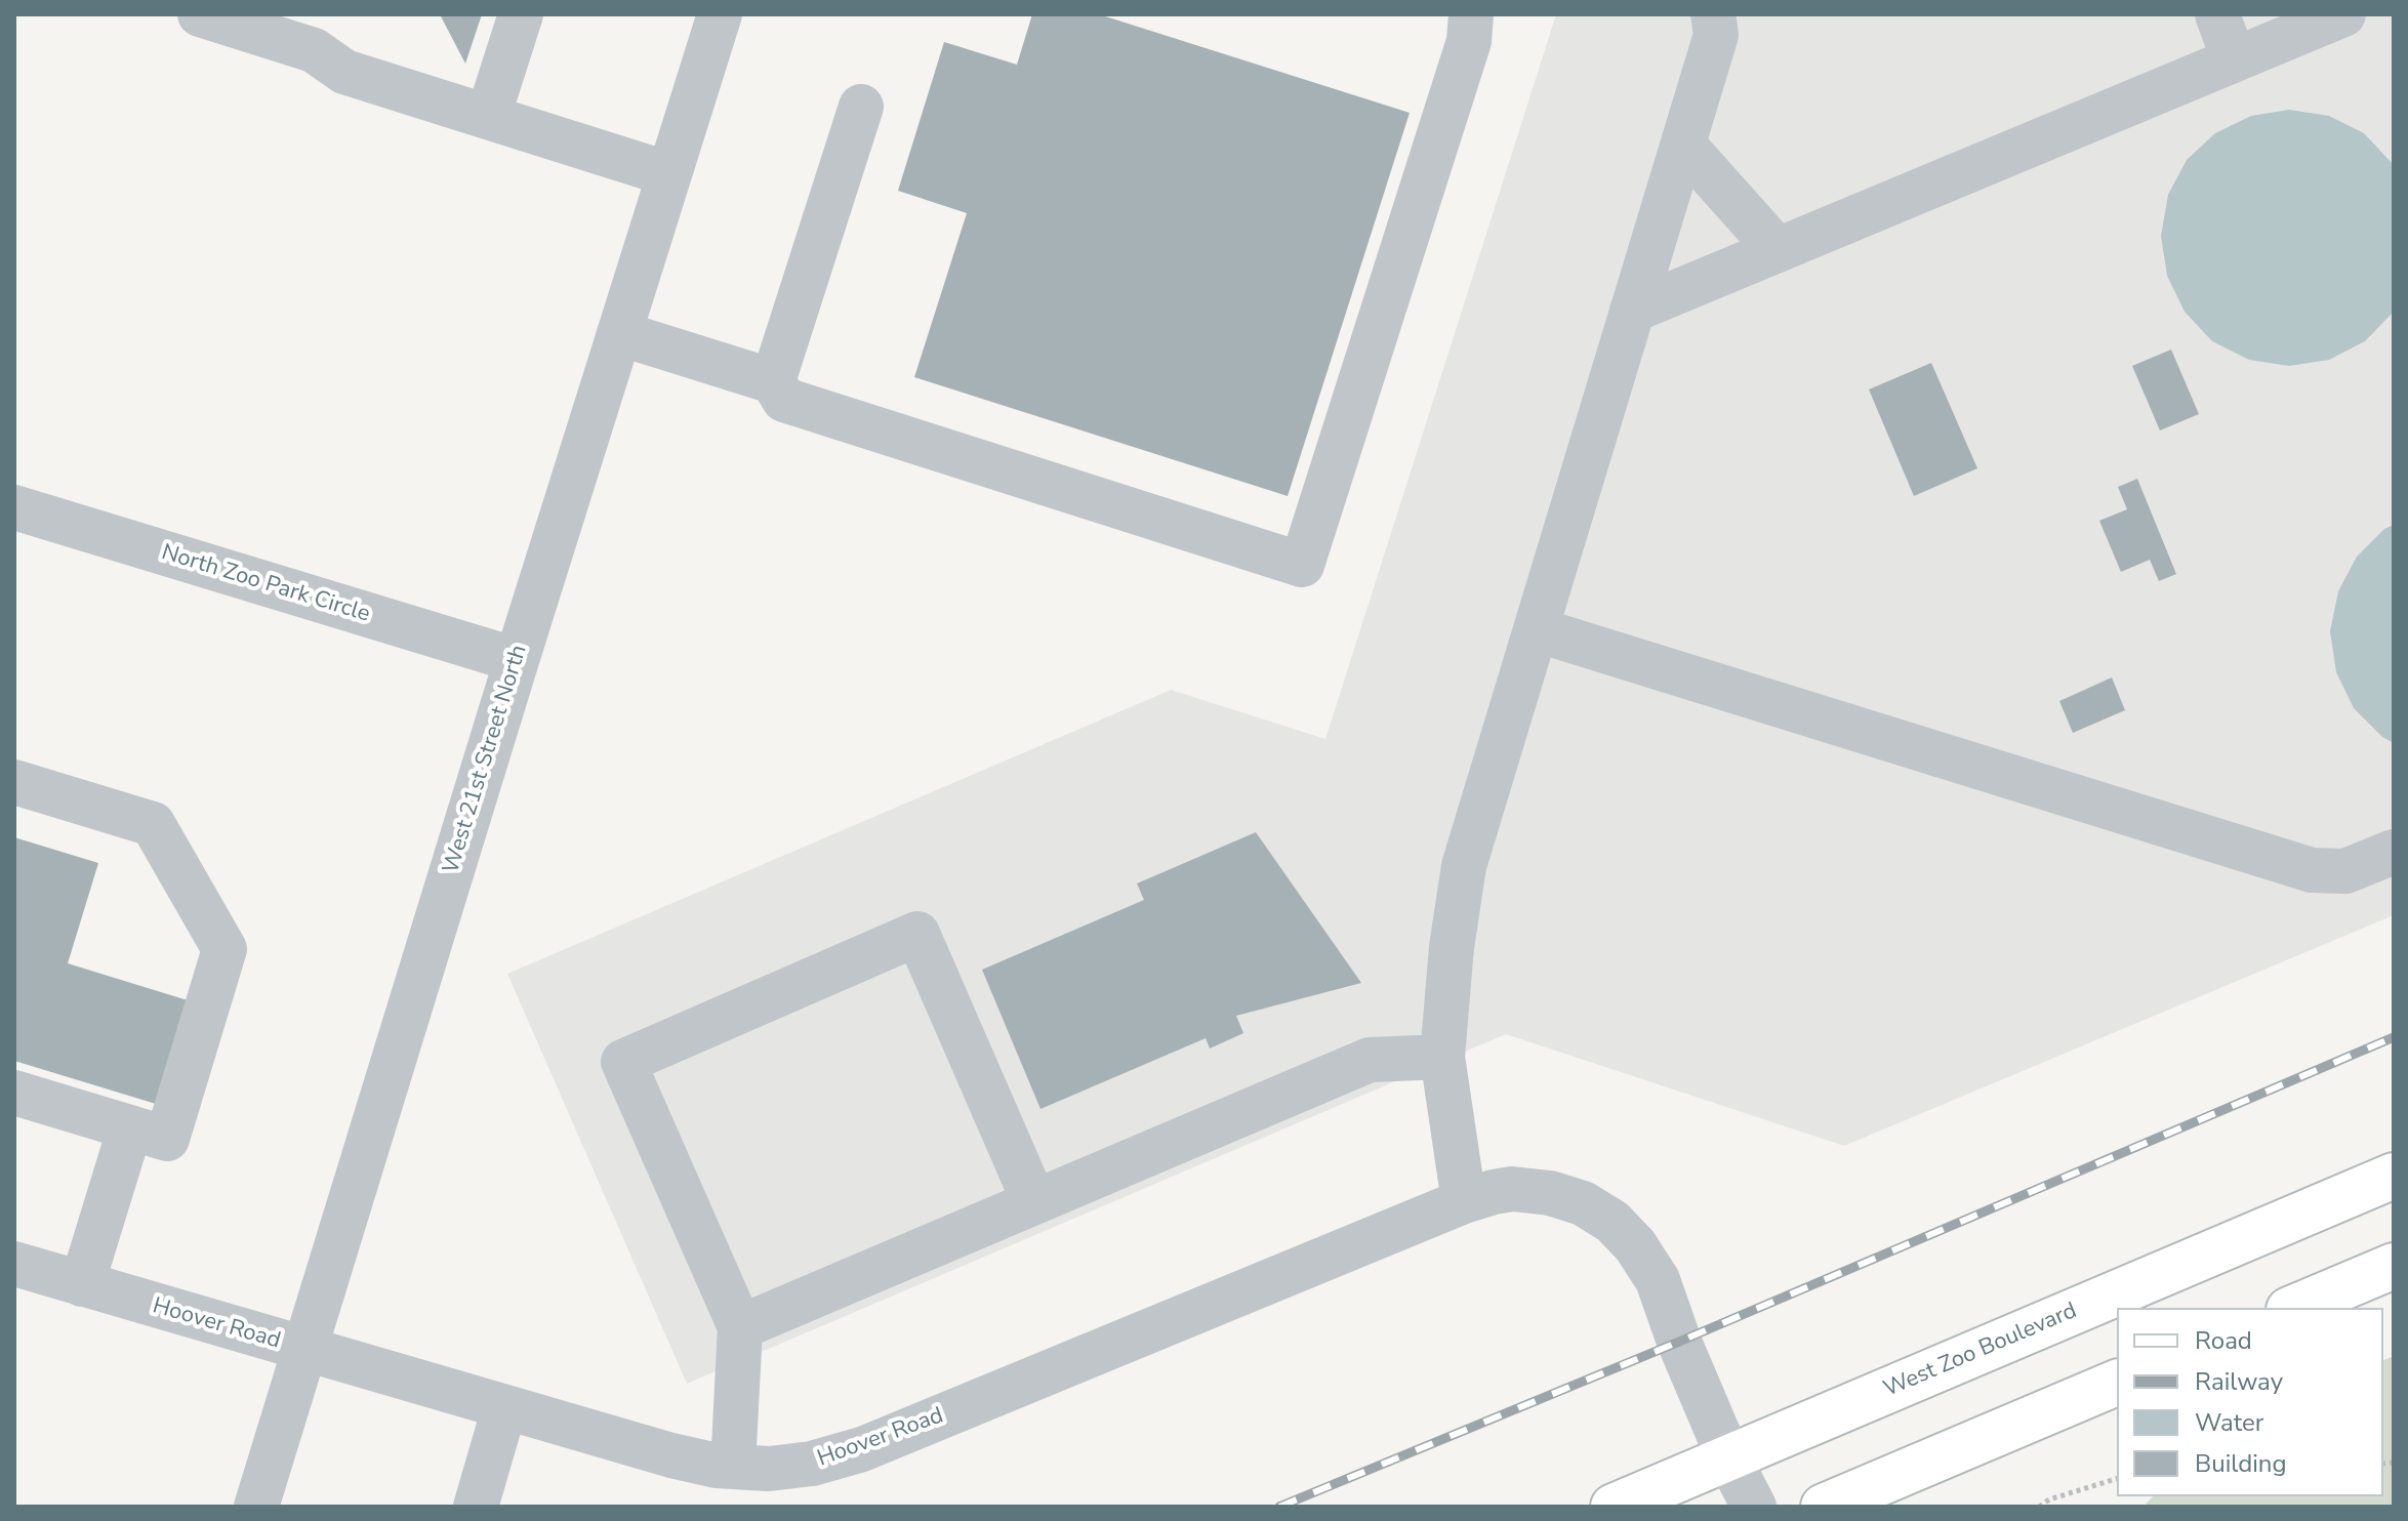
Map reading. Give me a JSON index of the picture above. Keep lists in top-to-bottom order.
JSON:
{
  "streets": {
    "main road": ["West Zoo Boulevard"],
    "street": ["North Zoo Park Circle", "West 21st Street North", "Hoover Road"]
  },
  "crossings": [
    ["North Zoo Park Circle", "West 21st Street North"],
    ["West 21st Street North", "Hoover Road"],
    ["Hoover Road", "West Zoo Boulevard"]
  ],
  "legend": [
    "Road",
    "Railway",
    "Water",
    "Building"
  ]
}
